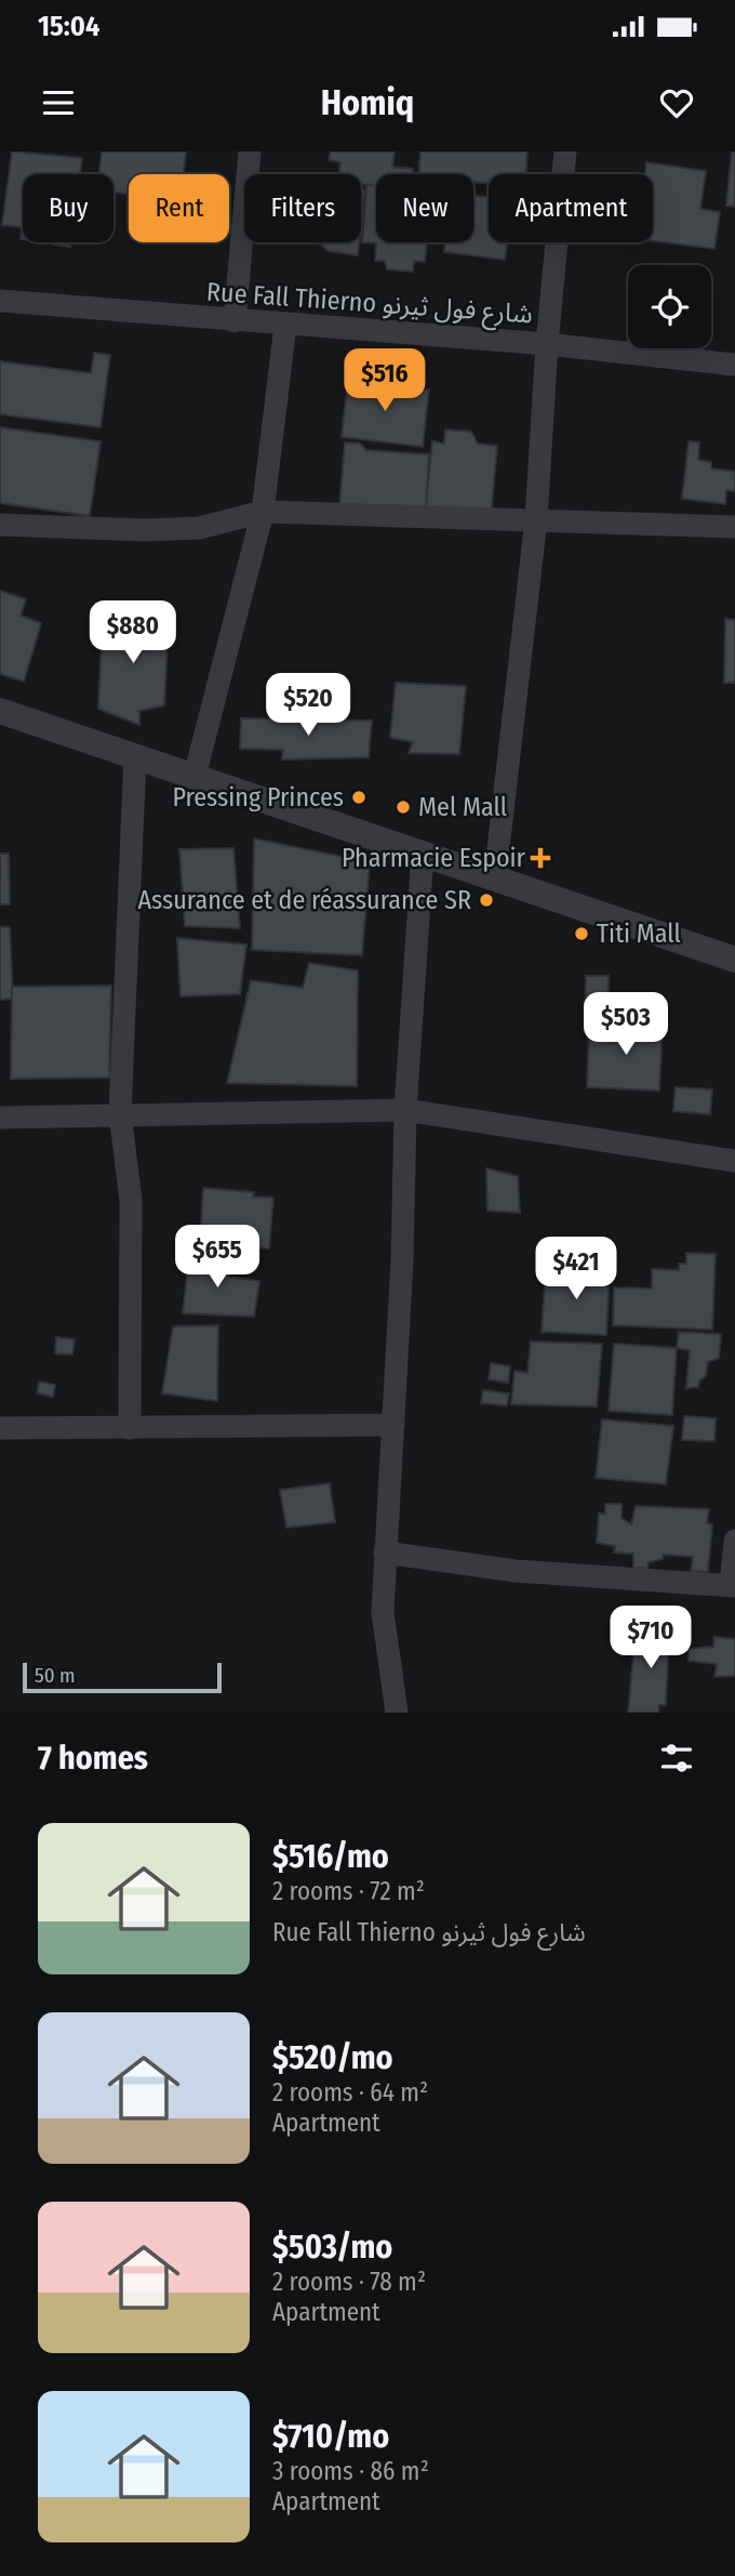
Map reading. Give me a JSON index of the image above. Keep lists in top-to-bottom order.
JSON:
{
  "streets": {
    "street": ["Rue Fall Thierno شارع فول ثيرنو"]
  },
  "places": {
    "other": [
      "Pressing Princes",
      "Mel Mall",
      "Assurance et de réassurance SR",
      "Titi Mall"
    ],
    "health": ["Pharmacie Espoir"]
  },
  "scale_bar": "50 m",
  "page": {
    "status": "15:04",
    "header": "Homiq",
    "chip": [
      "Buy",
      "Rent",
      "Filters",
      "New",
      "Apartment"
    ],
    "price": [
      "$516",
      "$880",
      "$520",
      "$503",
      "$655",
      "$421",
      "$710"
    ],
    "scale": "50 m",
    "heading": "7 homes",
    "list": [
      {
        "name": "$516/mo",
        "note": "2 rooms · 72 m² · Rue Fall Thierno شارع فول ثيرنو"
      },
      {
        "name": "$520/mo",
        "note": "2 rooms · 64 m² · Apartment"
      },
      {
        "name": "$503/mo",
        "note": "2 rooms · 78 m² · Apartment"
      },
      {
        "name": "$710/mo",
        "note": "3 rooms · 86 m² · Apartment"
      }
    ]
  }
}
